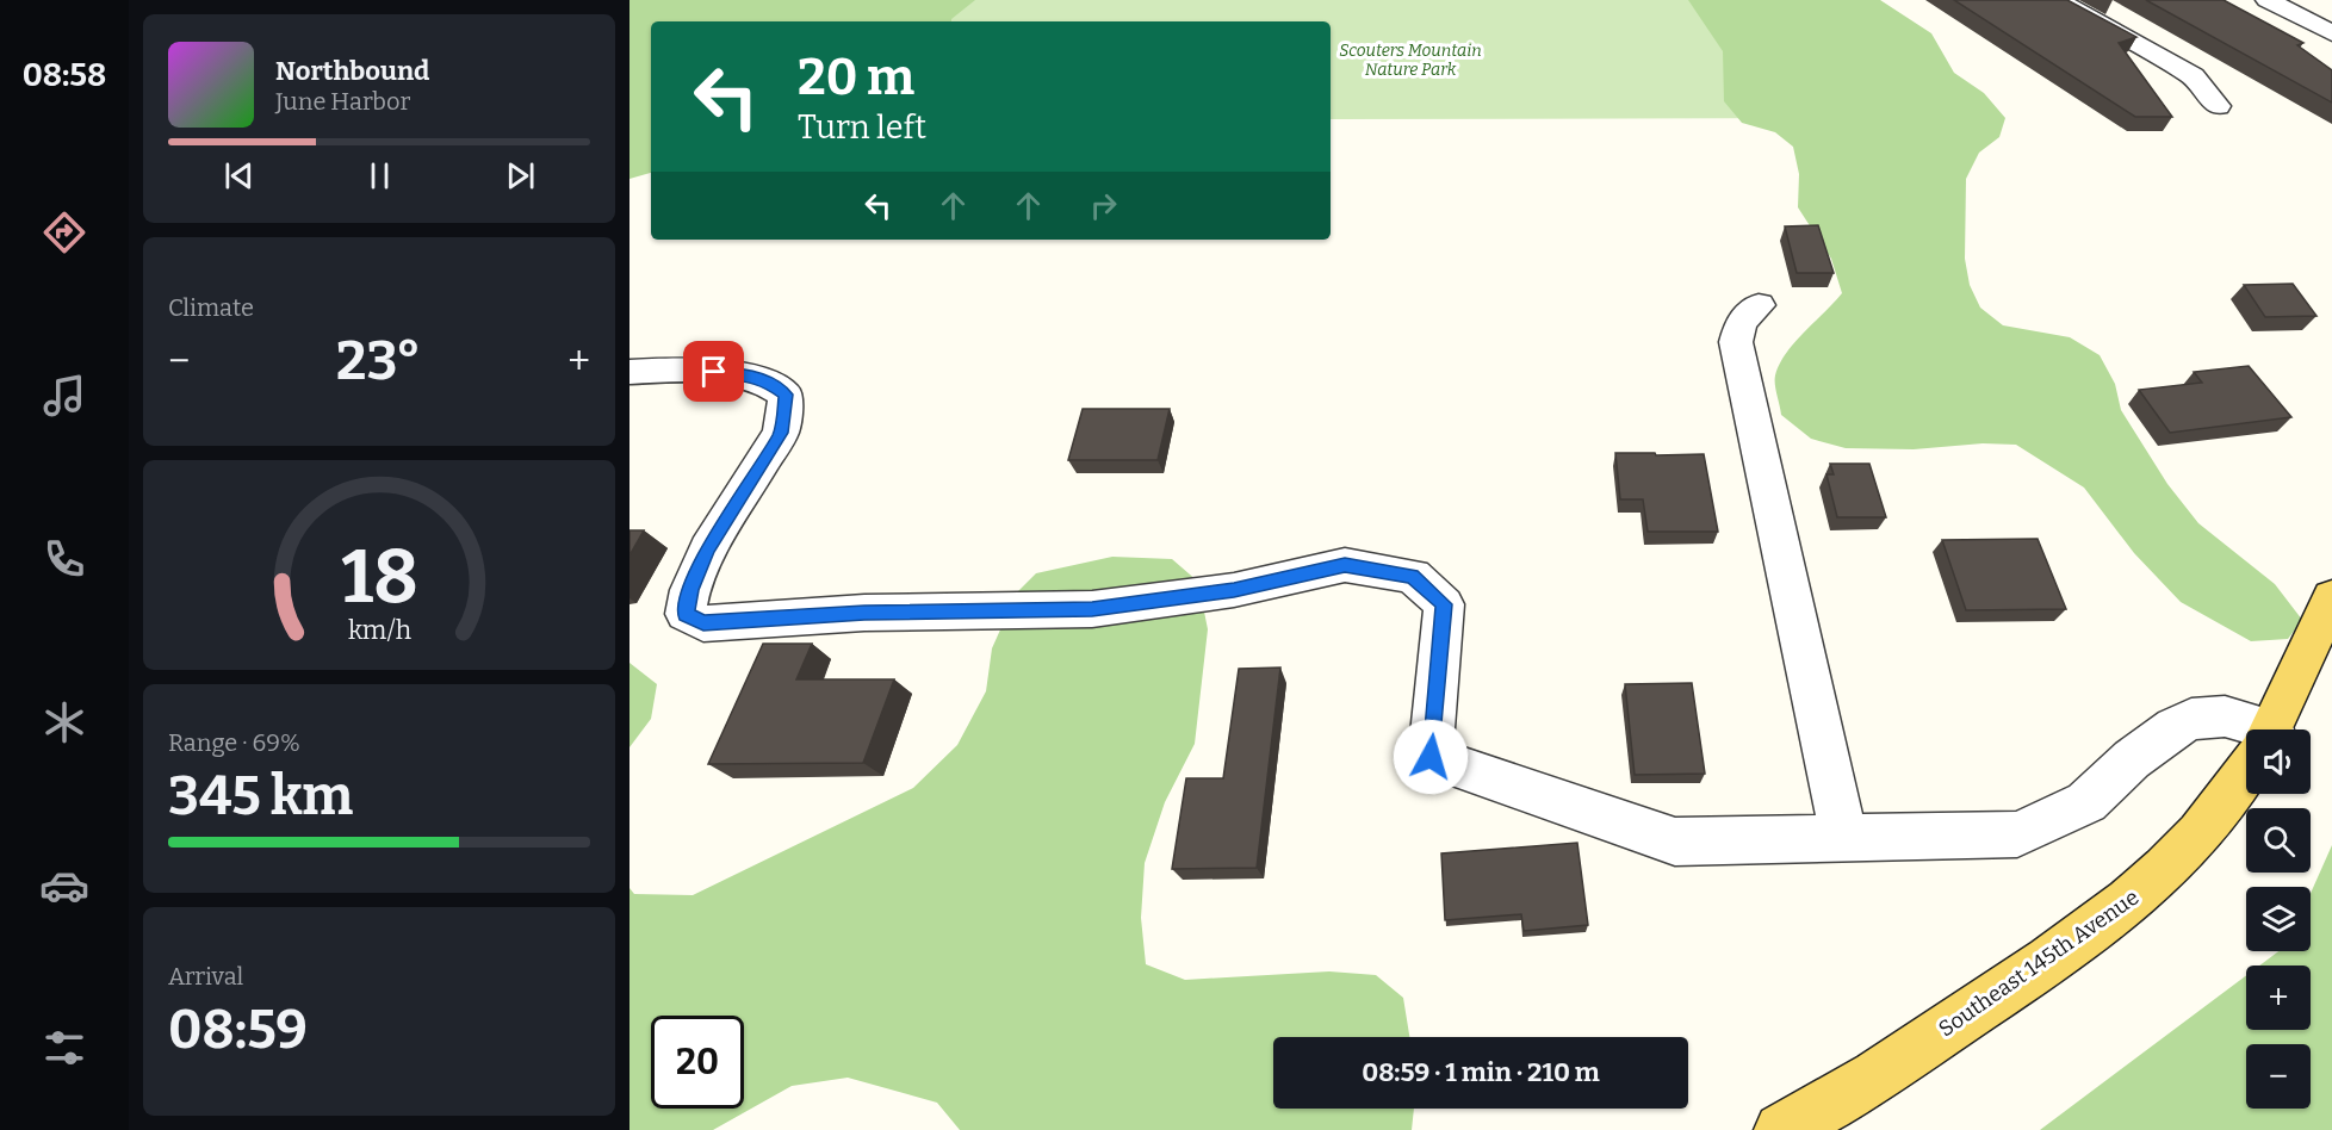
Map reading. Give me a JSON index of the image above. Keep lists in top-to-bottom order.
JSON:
{
  "streets": {
    "main road": ["Southeast 145th Avenue"]
  },
  "parks": ["Scouters Mountain Nature Park"],
  "page": {
    "tabs": "08:58",
    "turn": ["20 m", "Turn left"],
    "song": ["Northbound", "June Harbor"],
    "tile": [
      "Climate",
      ["Range · 69%", "345 km"],
      ["Arrival", "08:59"]
    ],
    "heat": ["−", "23°", "+"],
    "map_buttons": ["+", "−"],
    "limit": "20",
    "trip": "08:59 · 1 min · 210 m",
    "gauge": ["18", "km/h"]
  }
}
